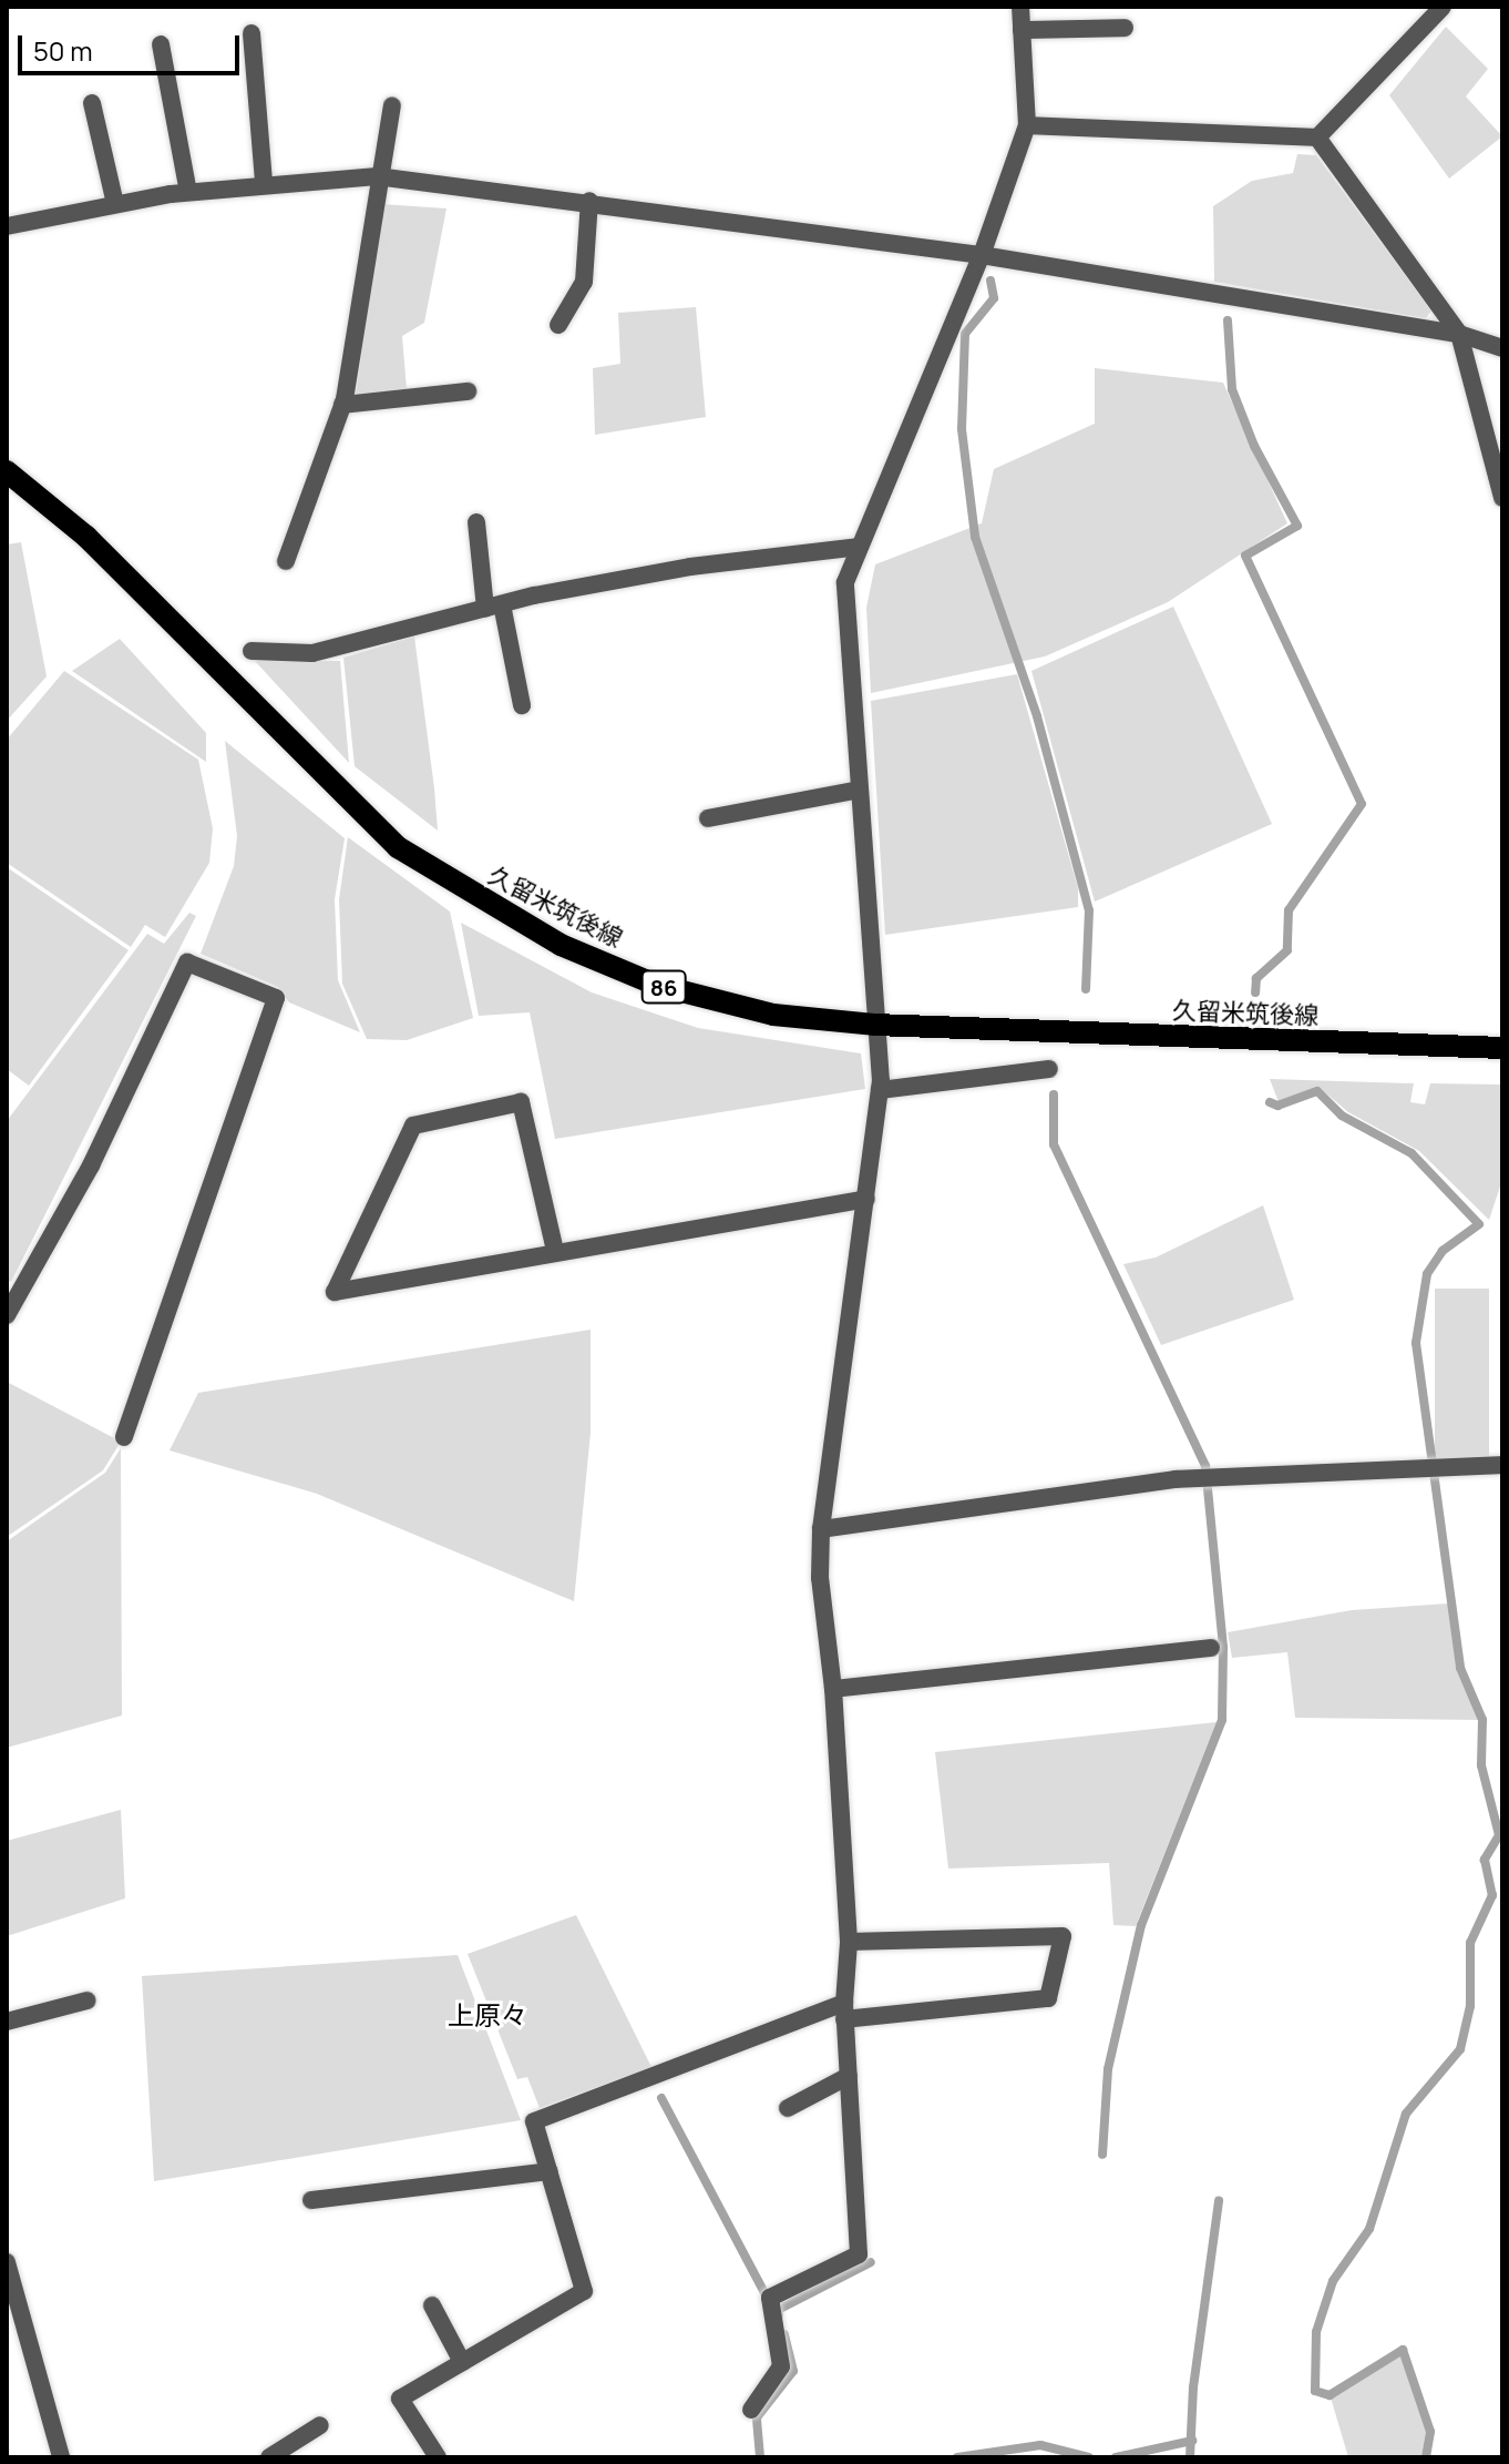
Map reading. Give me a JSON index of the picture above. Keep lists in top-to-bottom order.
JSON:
{
  "streets": {
    "main road": ["久留米筑後線", "86"]
  },
  "districts": ["上原々"],
  "scale_bar": "50 m"
}
